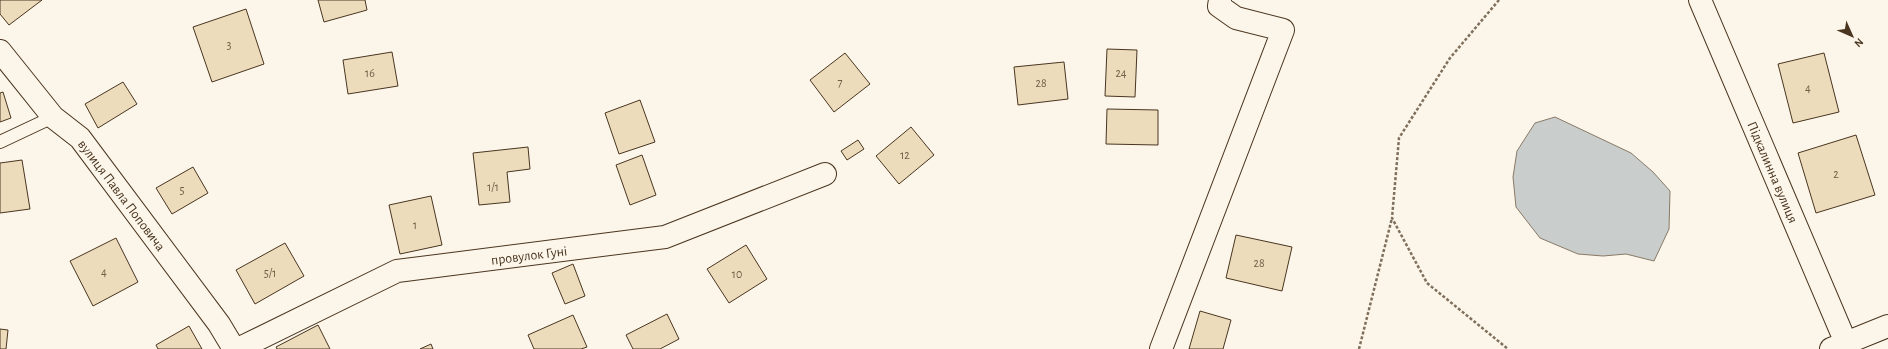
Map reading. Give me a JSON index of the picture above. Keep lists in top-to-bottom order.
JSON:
{
  "streets": {
    "street": ["Підкалинна вулиця", "вулиця Павла Поповича", "провулок Гуні"]
  },
  "house_numbers": [
    "3",
    "16",
    "24",
    "7",
    "28",
    "4",
    "12",
    "2",
    "1/1",
    "5",
    "1",
    "28",
    "4",
    "5/1",
    "10"
  ],
  "north": "bottom right"
}
